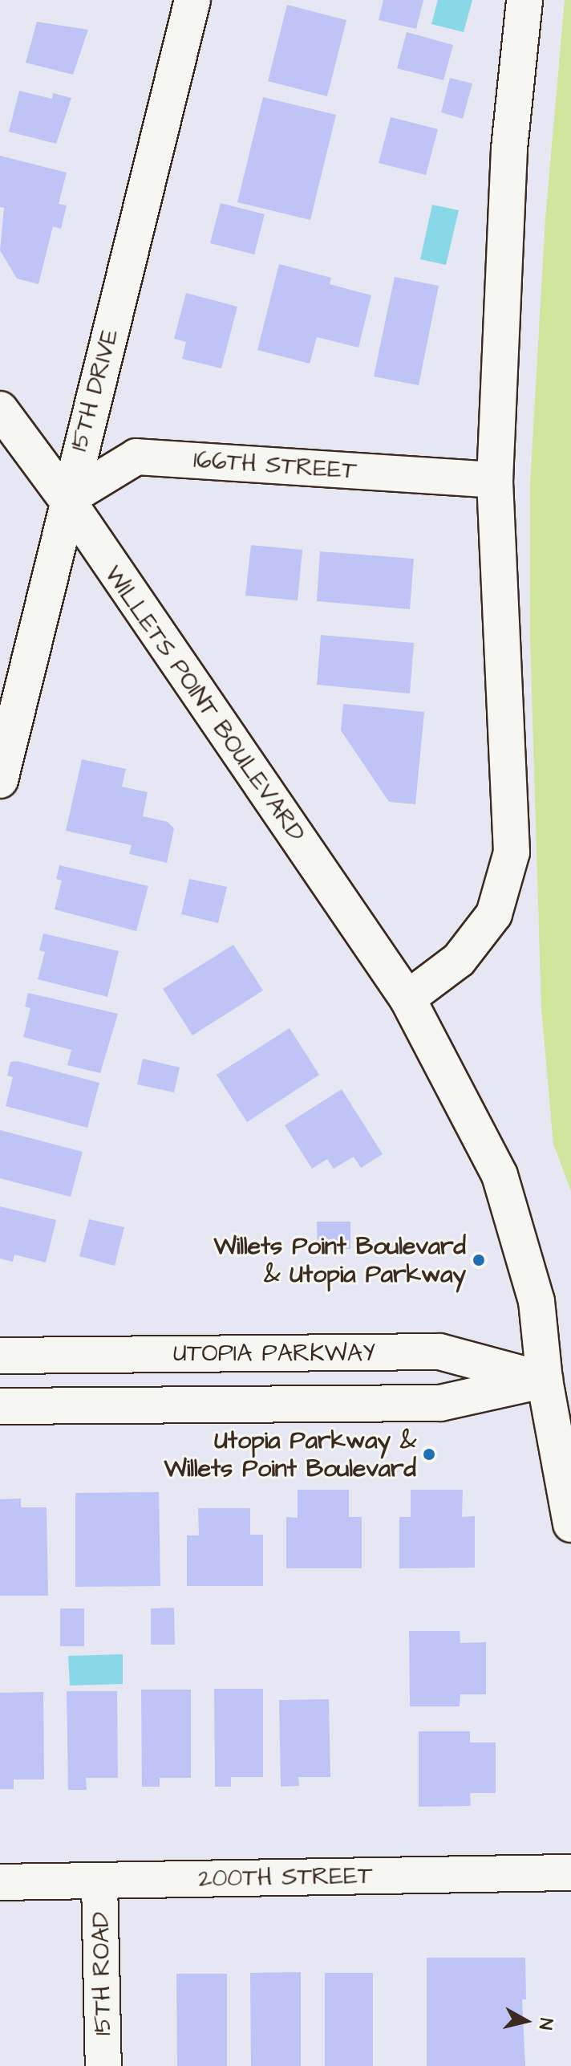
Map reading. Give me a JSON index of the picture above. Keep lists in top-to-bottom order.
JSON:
{
  "streets": {
    "street": [
      "15TH DRIVE",
      "166TH STREET",
      "WILLETS POINT BOULEVARD",
      "UTOPIA PARKWAY",
      "200TH STREET",
      "15TH ROAD"
    ]
  },
  "crossings": [
    ["15TH DRIVE", "166TH STREET"],
    ["15TH DRIVE", "WILLETS POINT BOULEVARD"],
    ["166TH STREET", "WILLETS POINT BOULEVARD"],
    ["WILLETS POINT BOULEVARD", "UTOPIA PARKWAY"],
    ["200TH STREET", "15TH ROAD"]
  ],
  "places": ["Willets Point Boulevard & Utopia Parkway", "Utopia Parkway & Willets Point Boulevard"],
  "north": "right"
}
